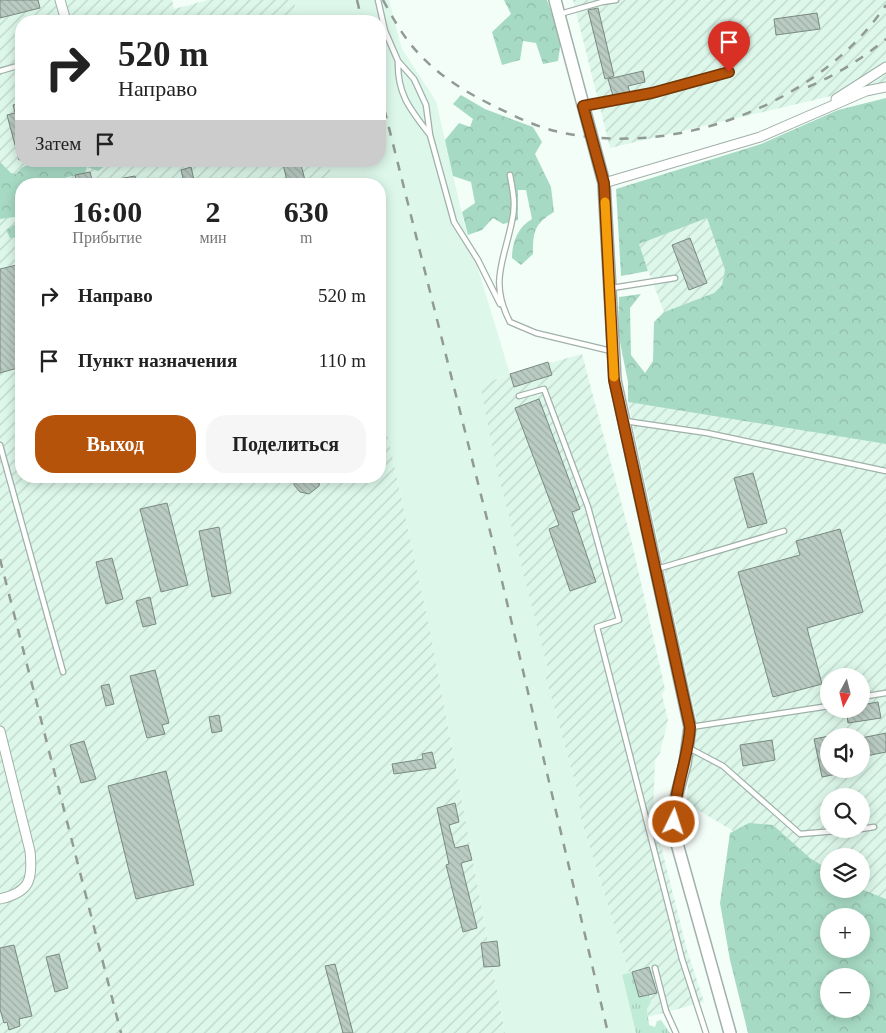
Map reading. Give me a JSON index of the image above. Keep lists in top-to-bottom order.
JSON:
{
  "north": "bottom",
  "page": {
    "turn": ["520 m", "Направо"],
    "then": "Затем",
    "eta": [
      "16:00",
      "Прибытие",
      "2",
      "мин",
      "630",
      "m"
    ],
    "list": [
      {
        "name": "Направо",
        "value": "520 m"
      },
      {
        "name": "Пункт назначения",
        "value": "110 m"
      }
    ],
    "buttons": ["Выход", "Поделиться"],
    "map_buttons": ["+", "−"]
  }
}
